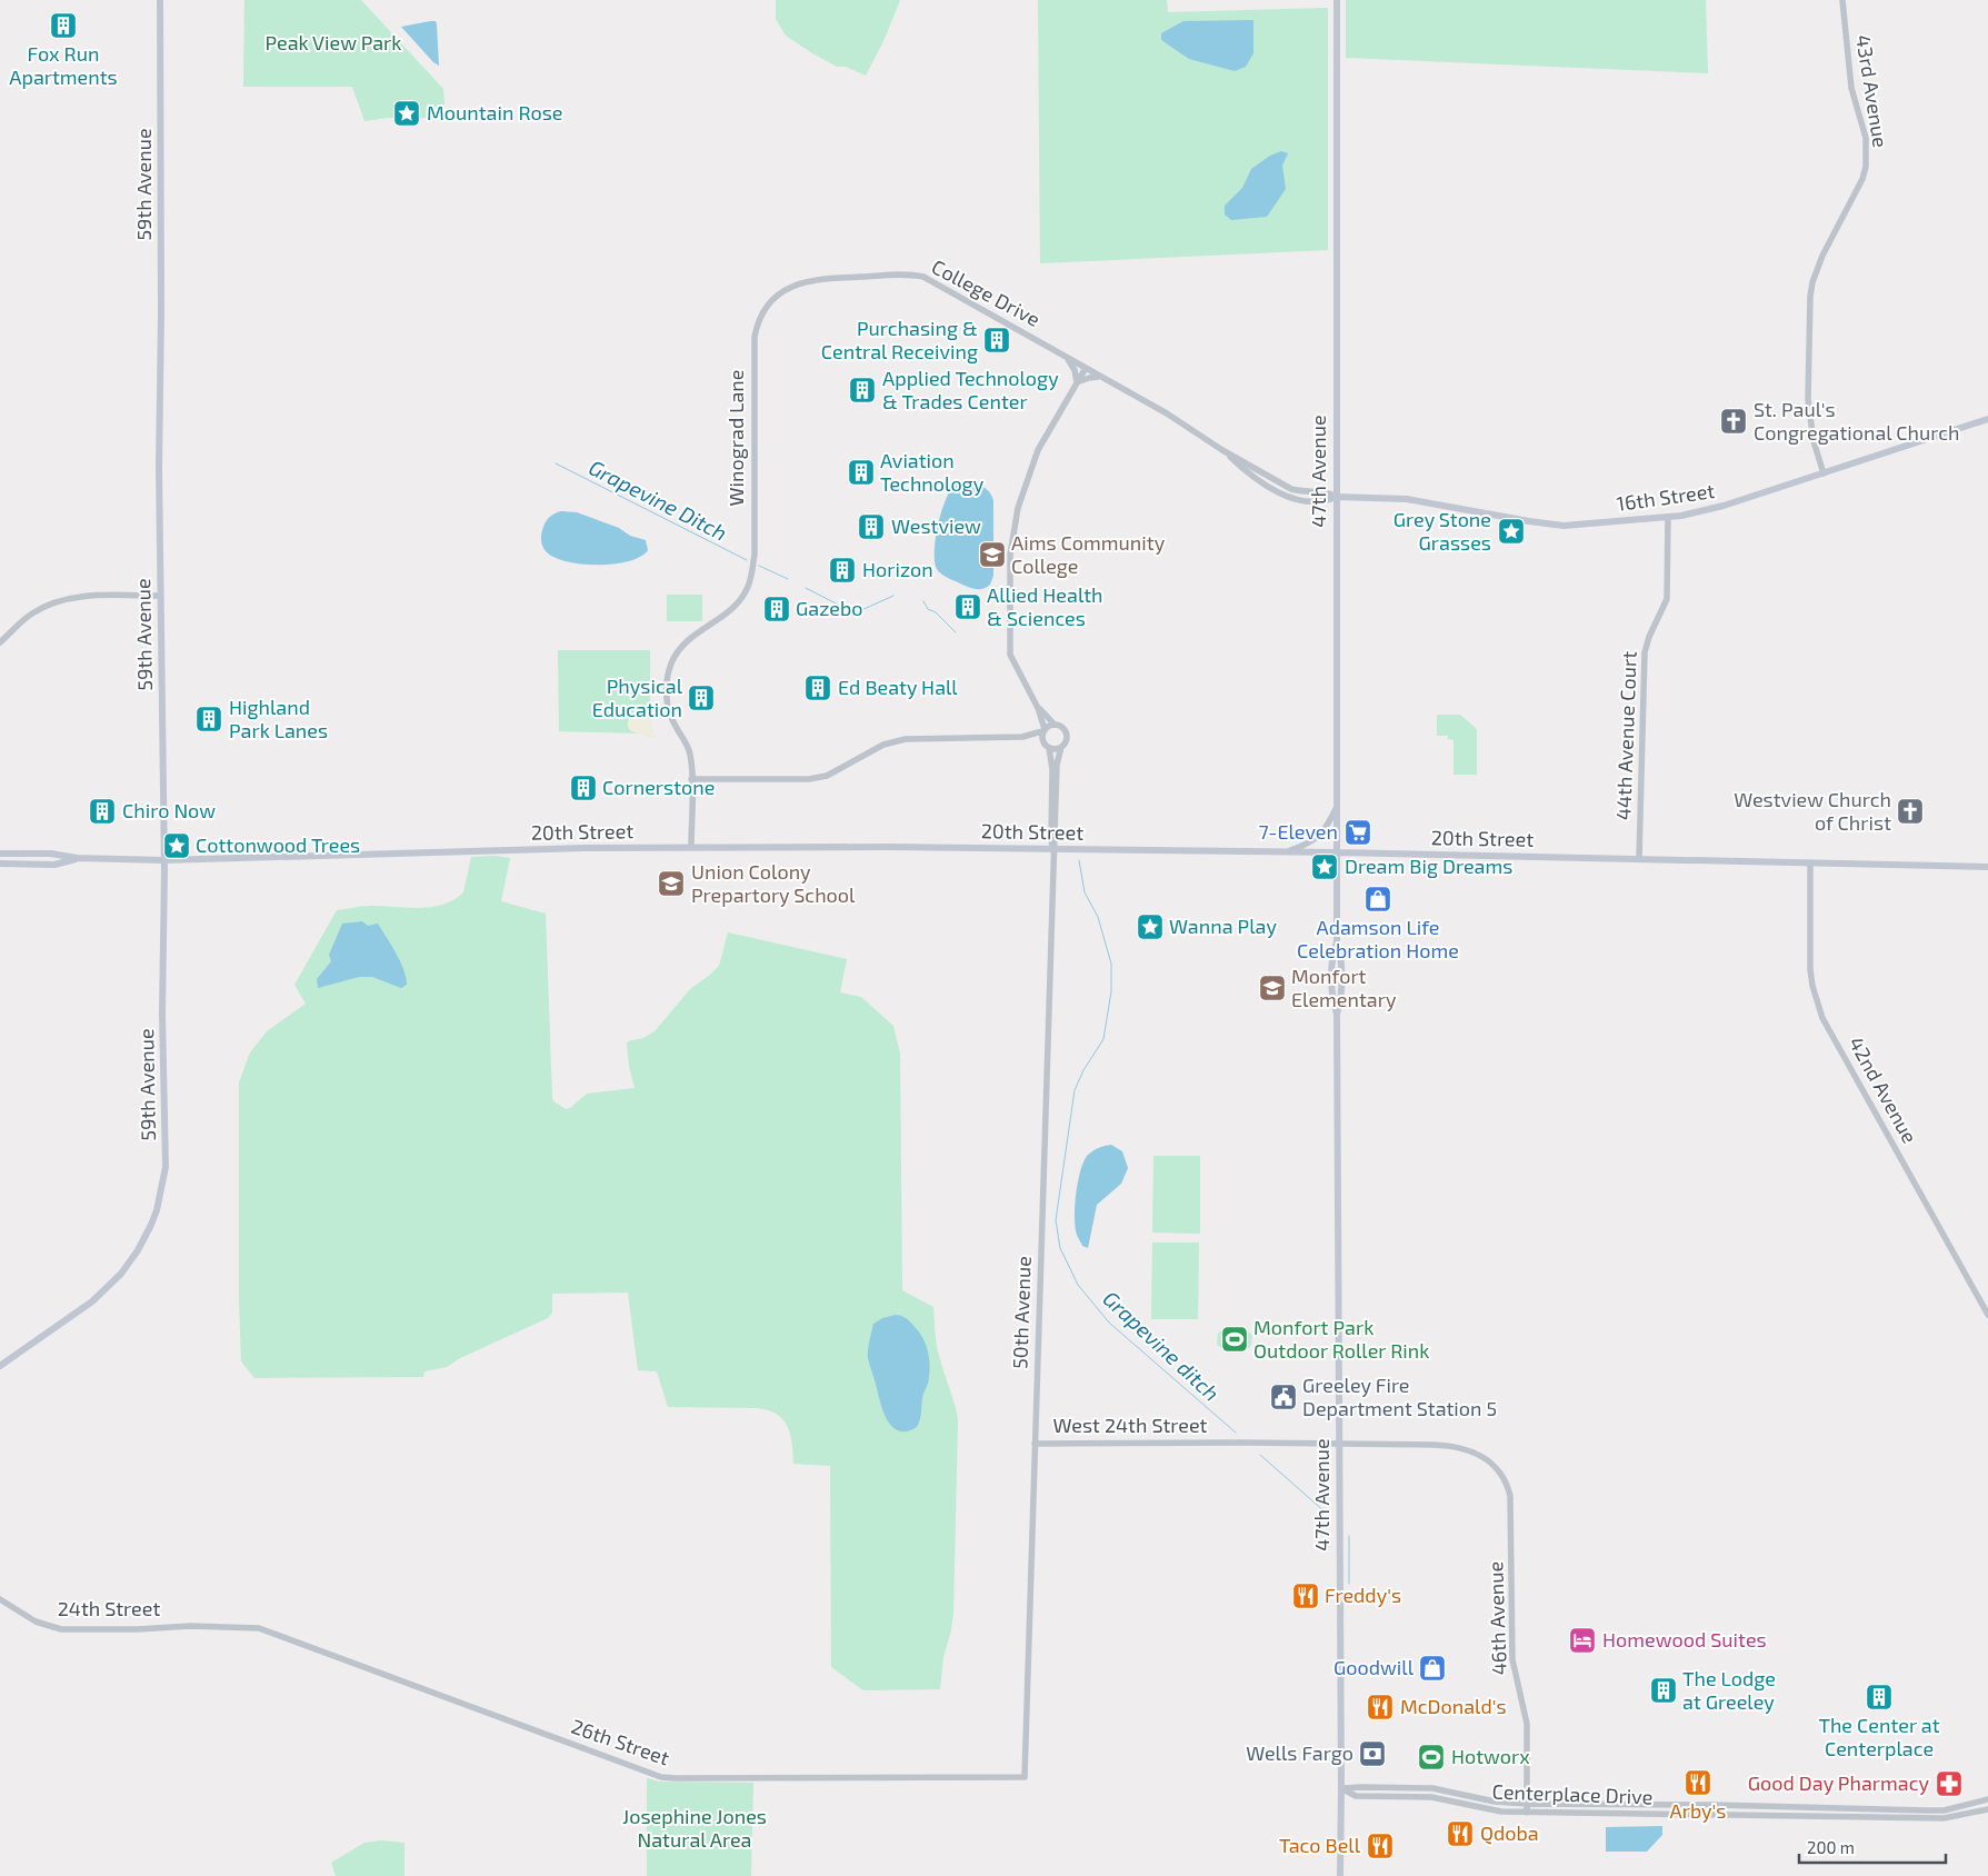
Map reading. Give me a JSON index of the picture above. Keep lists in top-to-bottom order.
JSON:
{
  "streets": {
    "main road": [
      "59th Avenue",
      "47th Avenue",
      "16th Street",
      "20th Street"
    ],
    "street": [
      "43rd Avenue",
      "College Drive",
      "Winograd Lane",
      "44th Avenue Court",
      "42nd Avenue",
      "50th Avenue",
      "West 24th Street",
      "24th Street",
      "46th Avenue",
      "26th Street",
      "Centerplace Drive"
    ]
  },
  "crossings": [
    ["43rd Avenue", "16th Street"],
    ["59th Avenue", "20th Street"],
    ["College Drive", "Winograd Lane"],
    ["College Drive", "47th Avenue"],
    ["College Drive", "16th Street"],
    ["Winograd Lane", "20th Street"],
    ["47th Avenue", "16th Street"],
    ["47th Avenue", "20th Street"],
    ["47th Avenue", "West 24th Street"],
    ["47th Avenue", "Centerplace Drive"],
    ["16th Street", "44th Avenue Court"],
    ["44th Avenue Court", "20th Street"],
    ["20th Street", "42nd Avenue"],
    ["20th Street", "50th Avenue"],
    ["50th Avenue", "West 24th Street"],
    ["50th Avenue", "26th Street"],
    ["West 24th Street", "46th Avenue"],
    ["24th Street", "26th Street"],
    ["46th Avenue", "Centerplace Drive"]
  ],
  "water": ["Grapevine Ditch", "Grapevine ditch"],
  "parks": ["Peak View Park", "Josephine Jones Natural Area"],
  "places": {
    "building": [
      "Fox Run Apartments",
      "Purchasing & Central Receiving",
      "Applied Technology & Trades Center",
      "Aviation Technology",
      "Westview",
      "Horizon",
      "Allied Health & Sciences",
      "Gazebo",
      "Ed Beaty Hall",
      "Physical Education",
      "Highland Park Lanes",
      "Cornerstone",
      "Chiro Now",
      "The Lodge at Greeley",
      "The Center at Centerplace"
    ],
    "place": [
      "Mountain Rose",
      "Grey Stone Grasses",
      "Cottonwood Trees",
      "Dream Big Dreams",
      "Wanna Play"
    ],
    "church": ["St. Paul's Congregational Church", "Westview Church of Christ"],
    "school or university": ["Aims Community College", "Union Colony Prepartory School", "Monfort Elementary"],
    "supermarket": ["7-Eleven"],
    "shop": ["Adamson Life Celebration Home", "Goodwill"],
    "sports": ["Monfort Park Outdoor Roller Rink", "Hotworx"],
    "public building": ["Greeley Fire Department Station 5"],
    "restaurant": [
      "Freddy's",
      "McDonald's",
      "Arby's",
      "Qdoba",
      "Taco Bell"
    ],
    "hotel": ["Homewood Suites"],
    "bank": ["Wells Fargo"],
    "pharmacy": ["Good Day Pharmacy"]
  },
  "scale_bar": "200 m"
}
